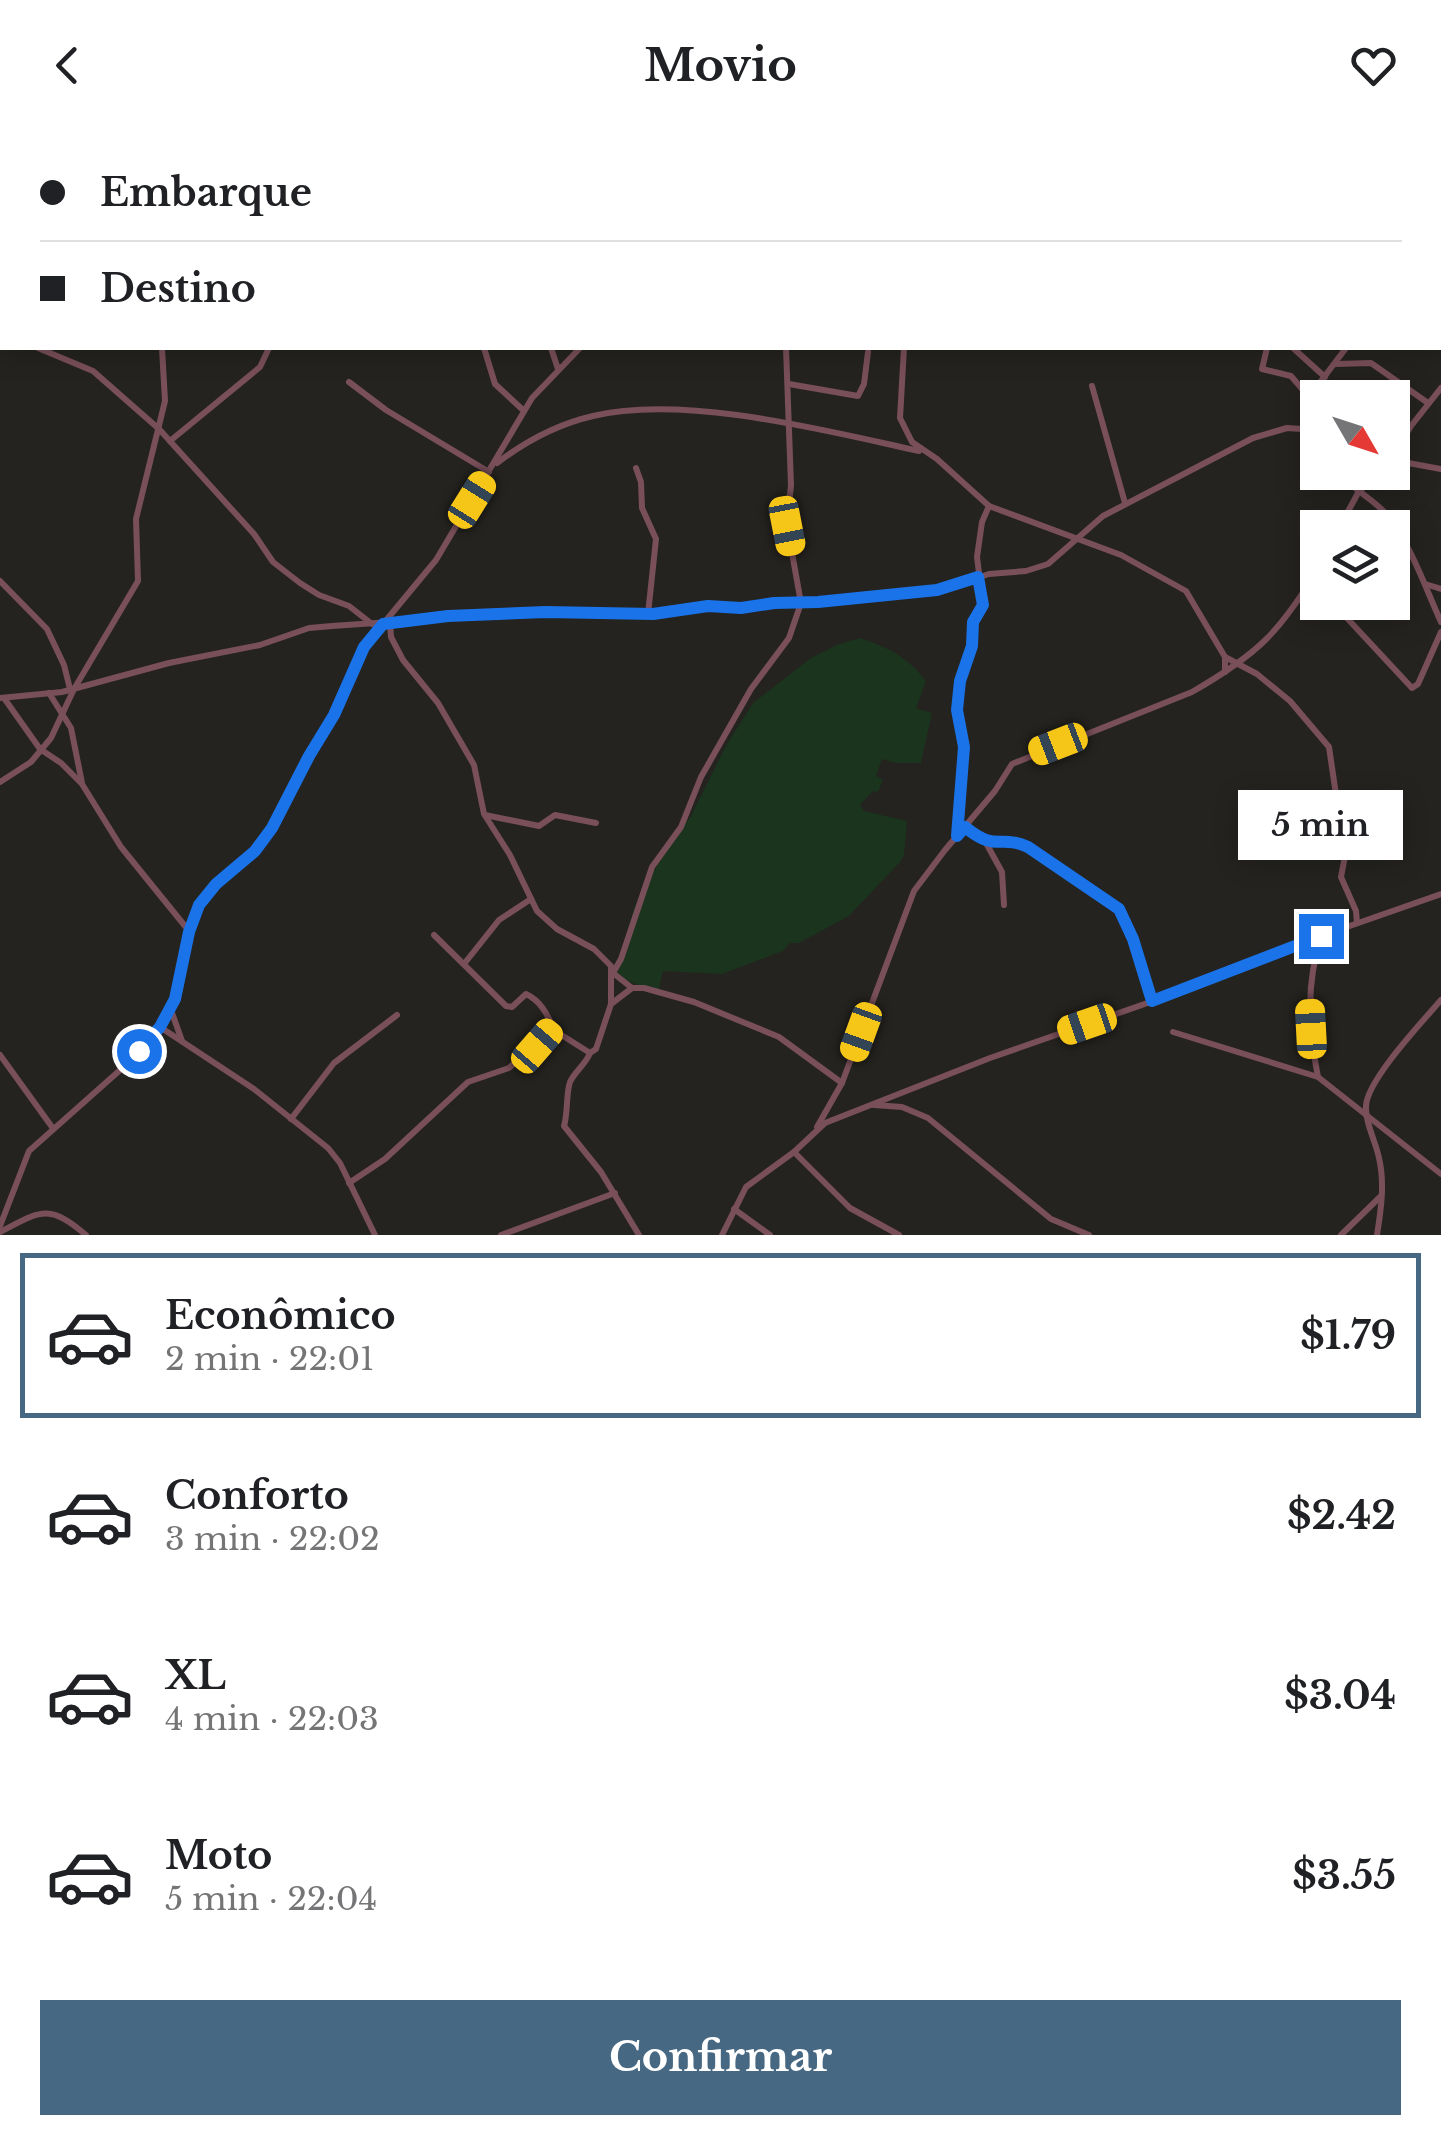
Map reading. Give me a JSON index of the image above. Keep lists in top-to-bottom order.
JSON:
{
  "north": "bottom right",
  "page": {
    "header": "Movio",
    "banner": ["Embarque", "Destino"],
    "bubble": "5 min",
    "list": [
      {
        "name": "Econômico",
        "note": "2 min · 22:01",
        "value": "$1.79"
      },
      {
        "name": "Conforto",
        "note": "3 min · 22:02",
        "value": "$2.42"
      },
      {
        "name": "XL",
        "note": "4 min · 22:03",
        "value": "$3.04"
      },
      {
        "name": "Moto",
        "note": "5 min · 22:04",
        "value": "$3.55"
      }
    ],
    "buttons": "Confirmar"
  }
}
